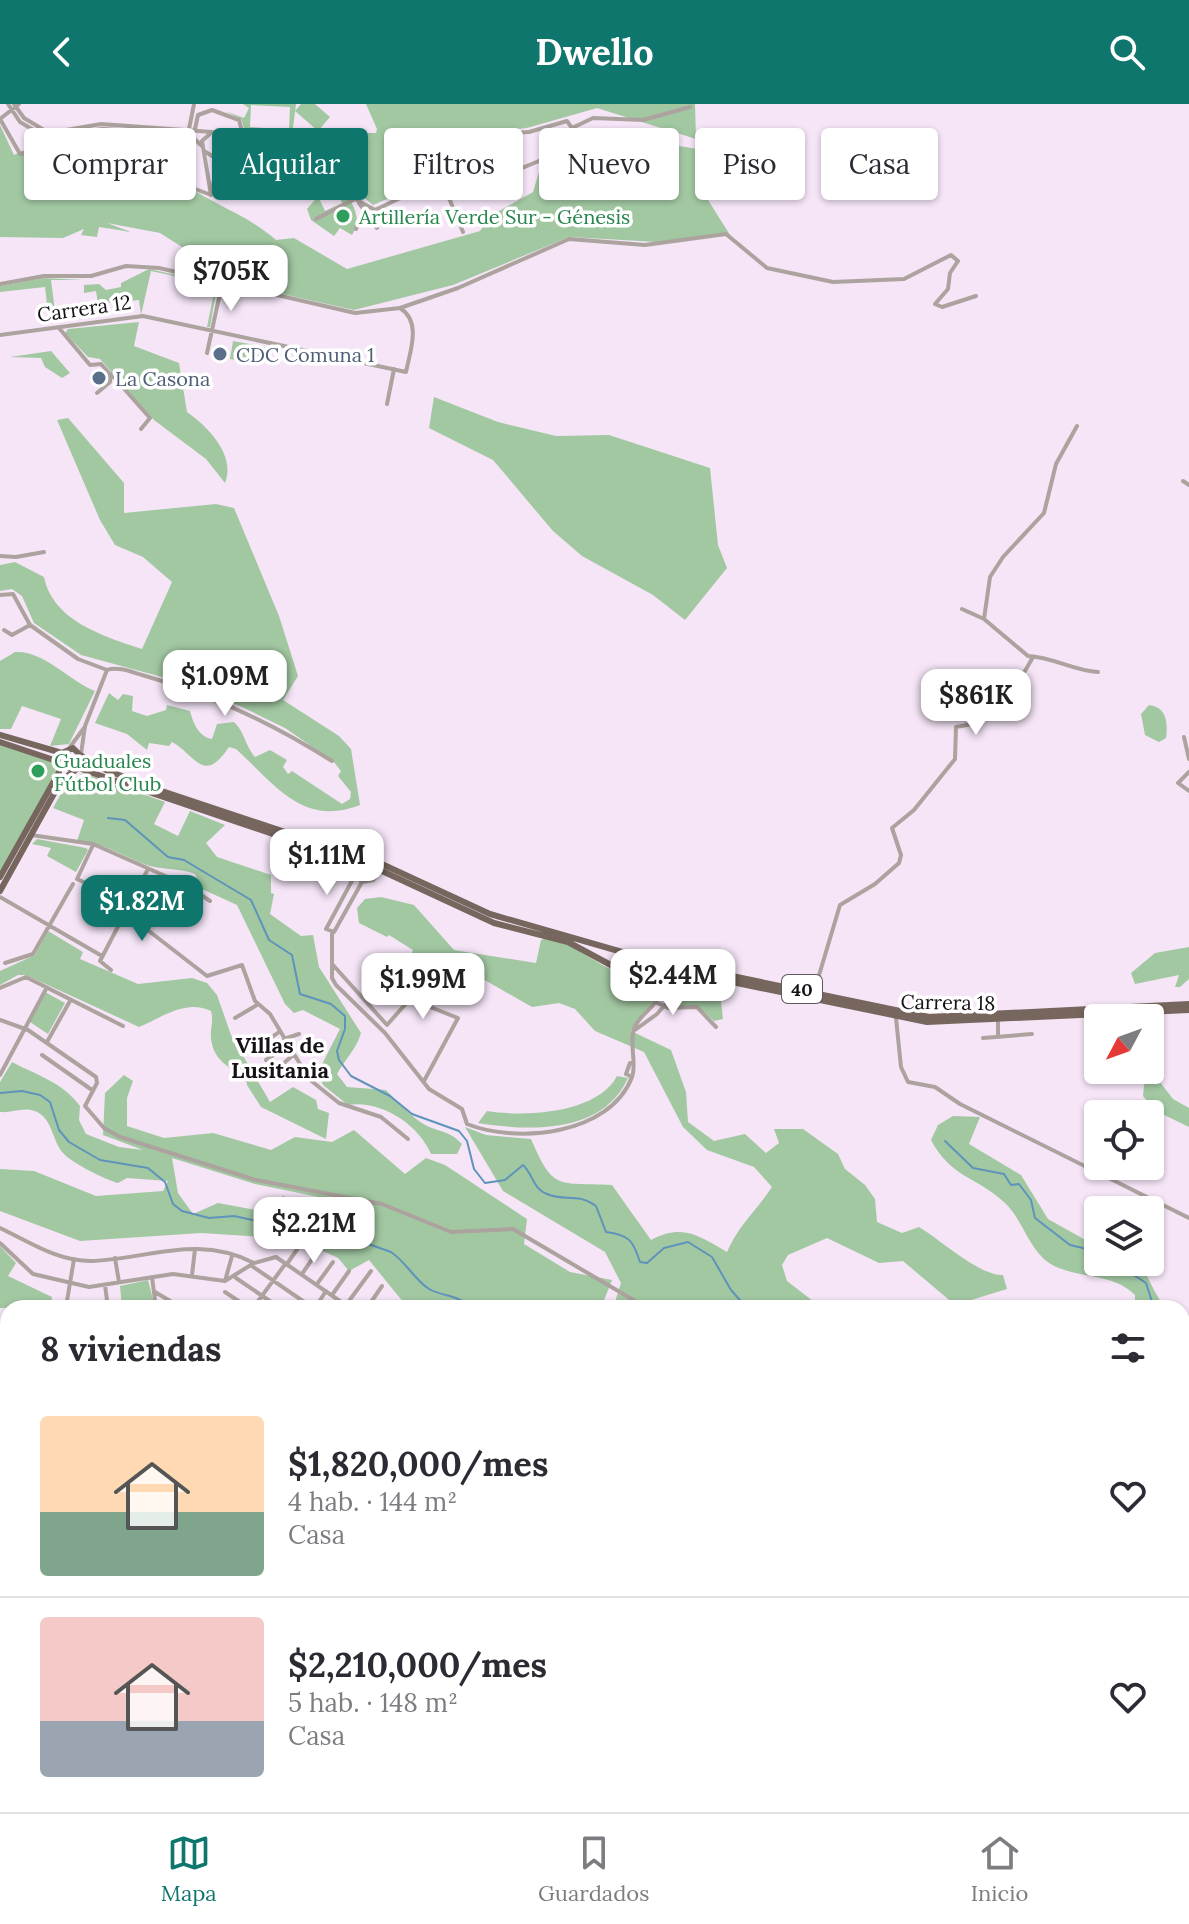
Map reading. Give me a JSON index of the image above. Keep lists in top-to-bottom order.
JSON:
{
  "streets": {
    "main road": ["40", "Carrera 18"],
    "street": ["Carrera 12"]
  },
  "crossings": [
    ["40", "Carrera 18"]
  ],
  "districts": ["Villas de Lusitania"],
  "places": [
    "Artillería Verde Sur - Génesis",
    "CDC Comuna 1",
    "La Casona",
    "Guaduales Fútbol Club"
  ],
  "north": "bottom left",
  "page": {
    "header": "Dwello",
    "chip": [
      "Comprar",
      "Alquilar",
      "Filtros",
      "Nuevo",
      "Piso",
      "Casa"
    ],
    "price": [
      "$705K",
      "$1.09M",
      "$861K",
      "$1.11M",
      "$1.82M",
      "$2.44M",
      "$1.99M",
      "$2.21M"
    ],
    "heading": "8 viviendas",
    "list": [
      {
        "name": "$1,820,000/mes",
        "note": "4 hab. · 144 m² · Casa"
      },
      {
        "name": "$2,210,000/mes",
        "note": "5 hab. · 148 m² · Casa"
      }
    ],
    "tabs": ["Mapa", "Guardados", "Inicio"]
  }
}
